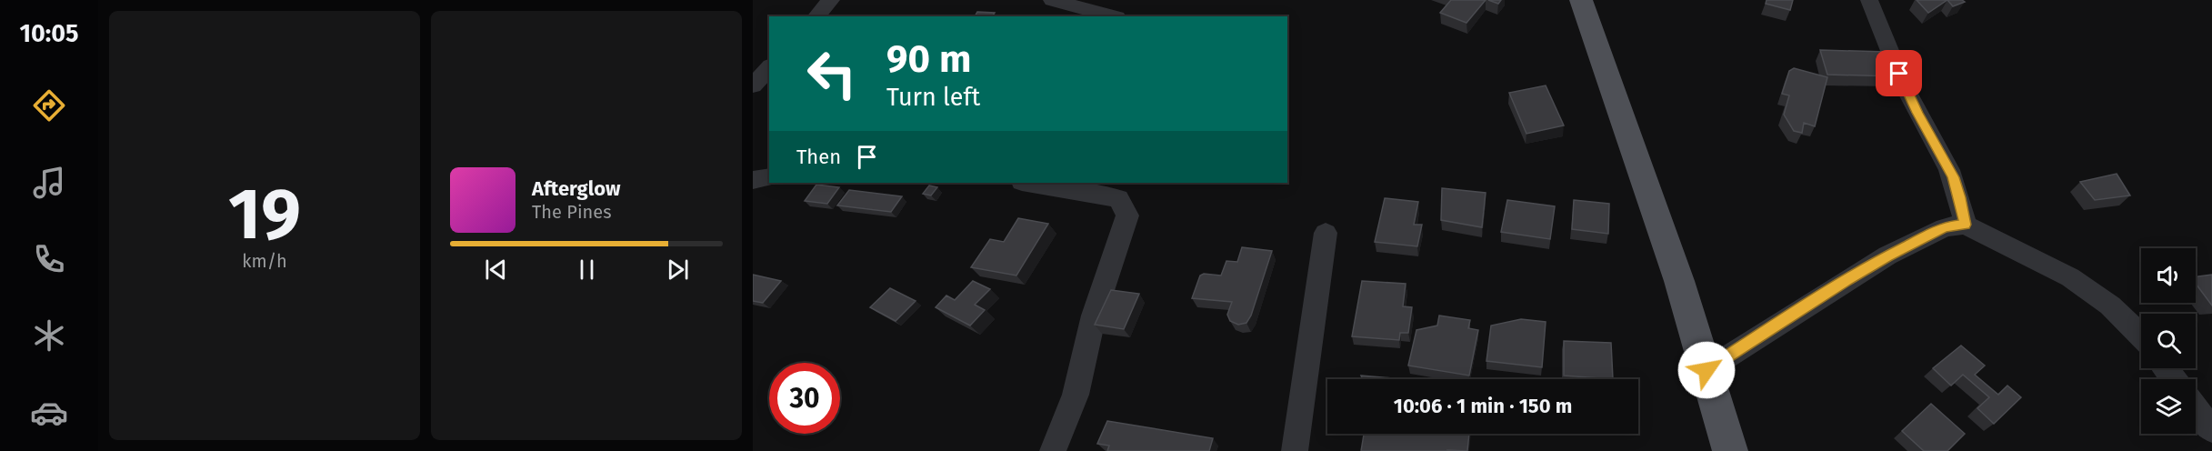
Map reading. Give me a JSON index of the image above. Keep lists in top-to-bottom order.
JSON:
{
  "page": {
    "tabs": "10:05",
    "tile": ["19", "km/h"],
    "turn": ["90 m", "Turn left"],
    "then": "Then",
    "song": ["Afterglow", "The Pines"],
    "limit": "30",
    "trip": "10:06 · 1 min · 150 m"
  }
}
